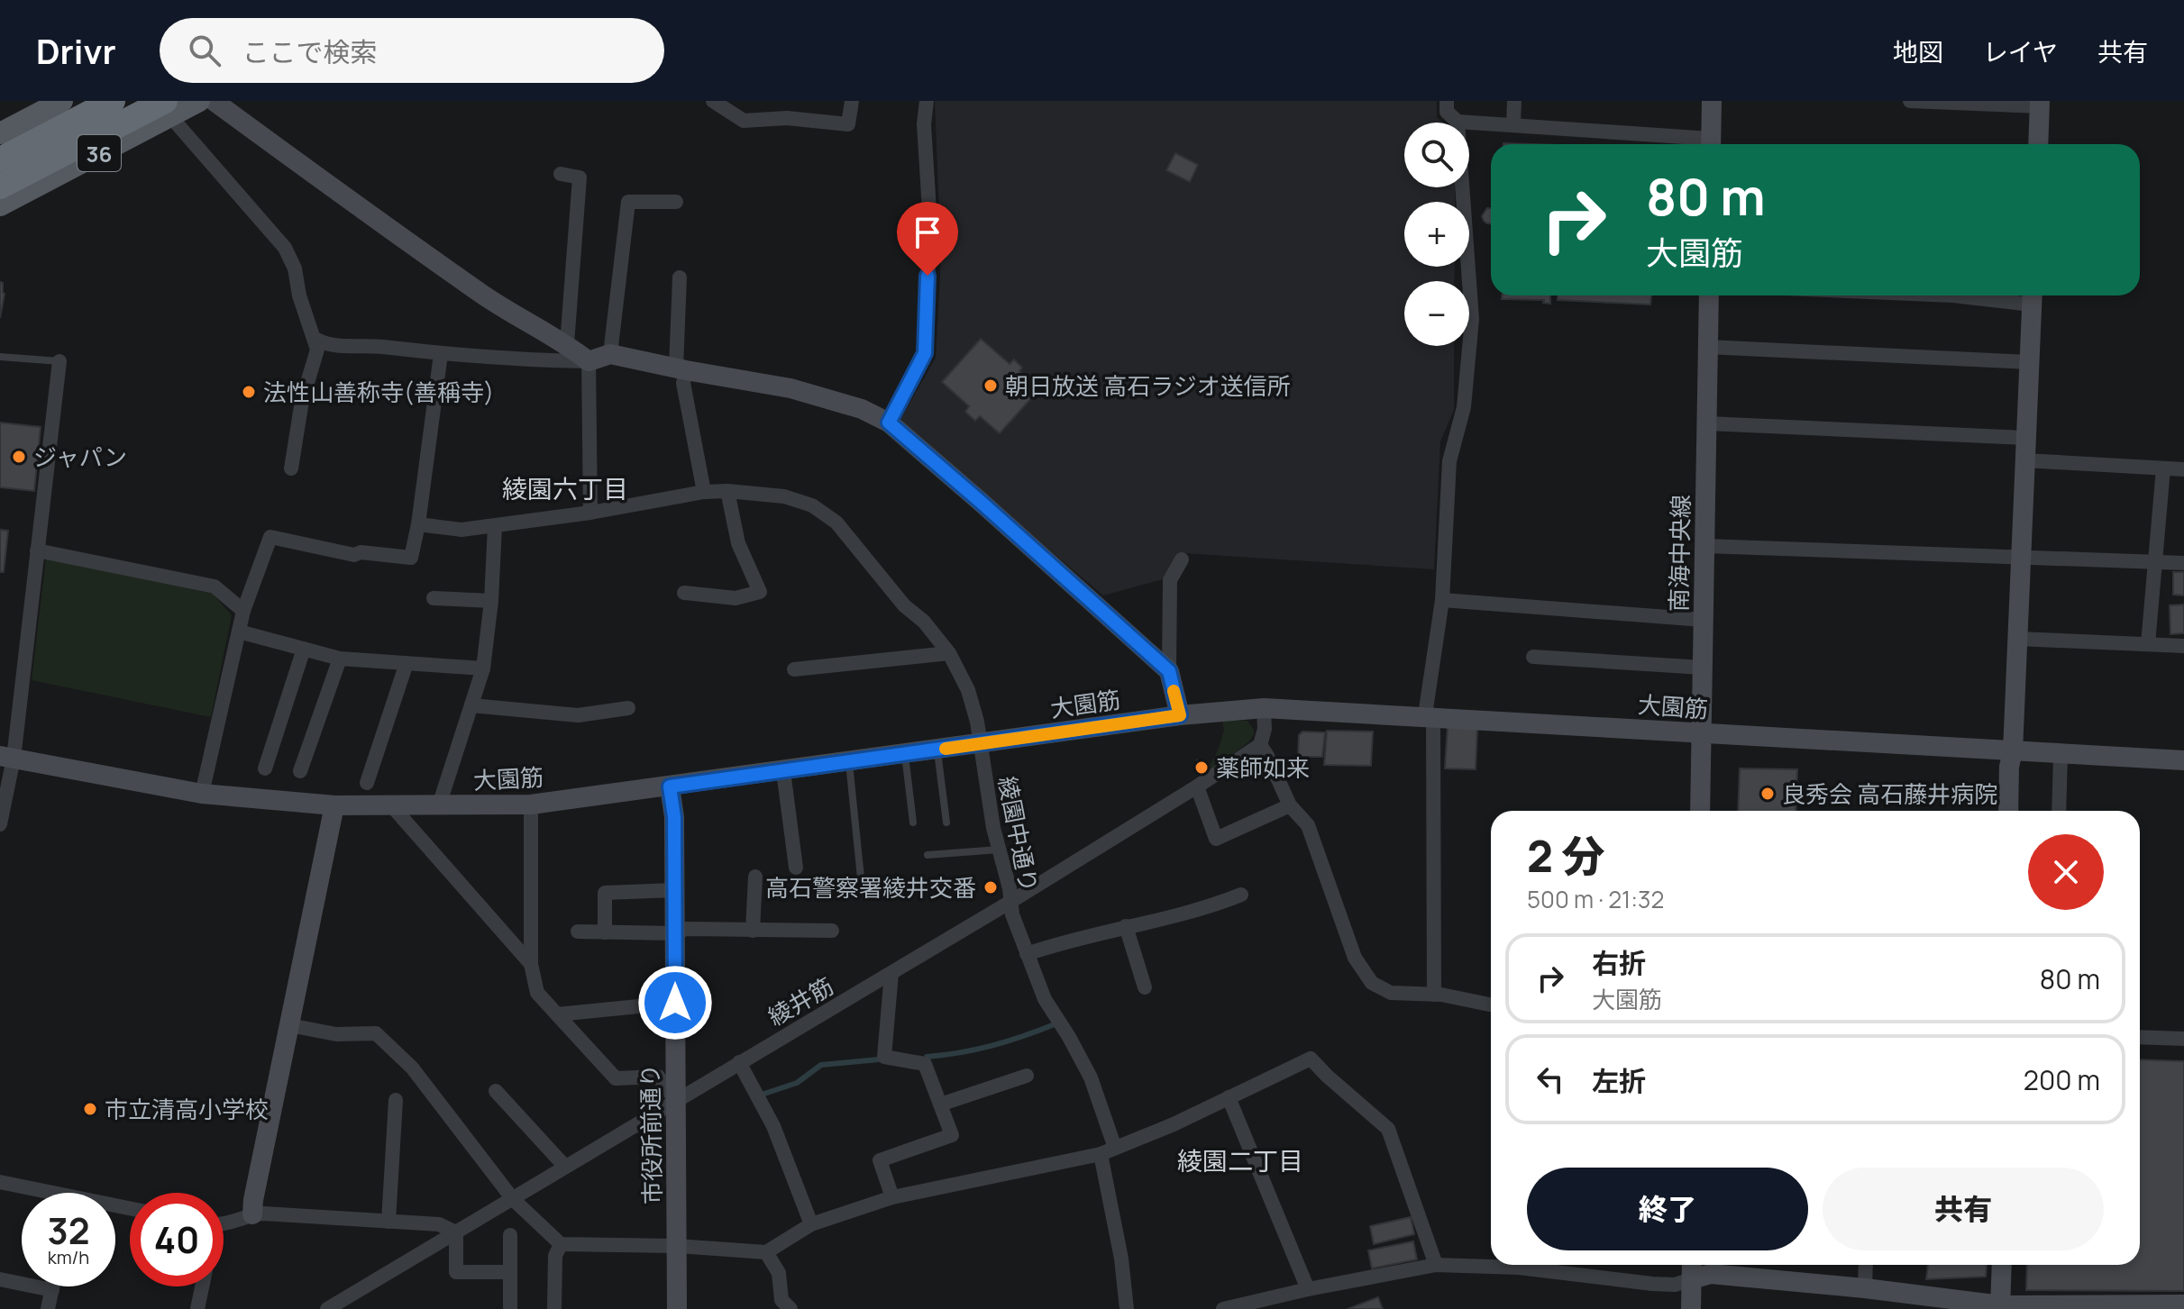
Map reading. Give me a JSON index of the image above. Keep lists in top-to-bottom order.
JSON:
{
  "streets": {
    "main road": ["36"],
    "street": [
      "南海中央線",
      "大園筋",
      "綾園中通り",
      "綾井筋",
      "市役所前通り"
    ]
  },
  "crossings": [
    ["南海中央線", "大園筋"],
    ["大園筋", "綾園中通り"],
    ["大園筋", "市役所前通り"],
    ["綾園中通り", "綾井筋"],
    ["綾井筋", "市役所前通り"]
  ],
  "districts": ["綾園六丁目", "綾園二丁目"],
  "places": [
    "朝日放送 高石ラジオ送信所",
    "法性山善称寺(善稱寺)",
    "ジャパン",
    "薬師如来",
    "良秀会 高石藤井病院",
    "高石警察署綾井交番",
    "市立清高小学校"
  ],
  "page": {
    "header": "Drivr",
    "search": "ここで検索",
    "nav": ["地図", "レイヤ", "共有"],
    "map_buttons": ["+", "−"],
    "turn": ["80 m", "大園筋"],
    "heading": ["2 分", "500 m · 21:32"],
    "list": [
      {
        "name": "右折",
        "note": "大園筋",
        "value": "80 m"
      },
      {
        "name": "左折",
        "value": "200 m"
      }
    ],
    "buttons": ["終了", "共有"],
    "speed": "32 km/h",
    "limit": "40"
  }
}
